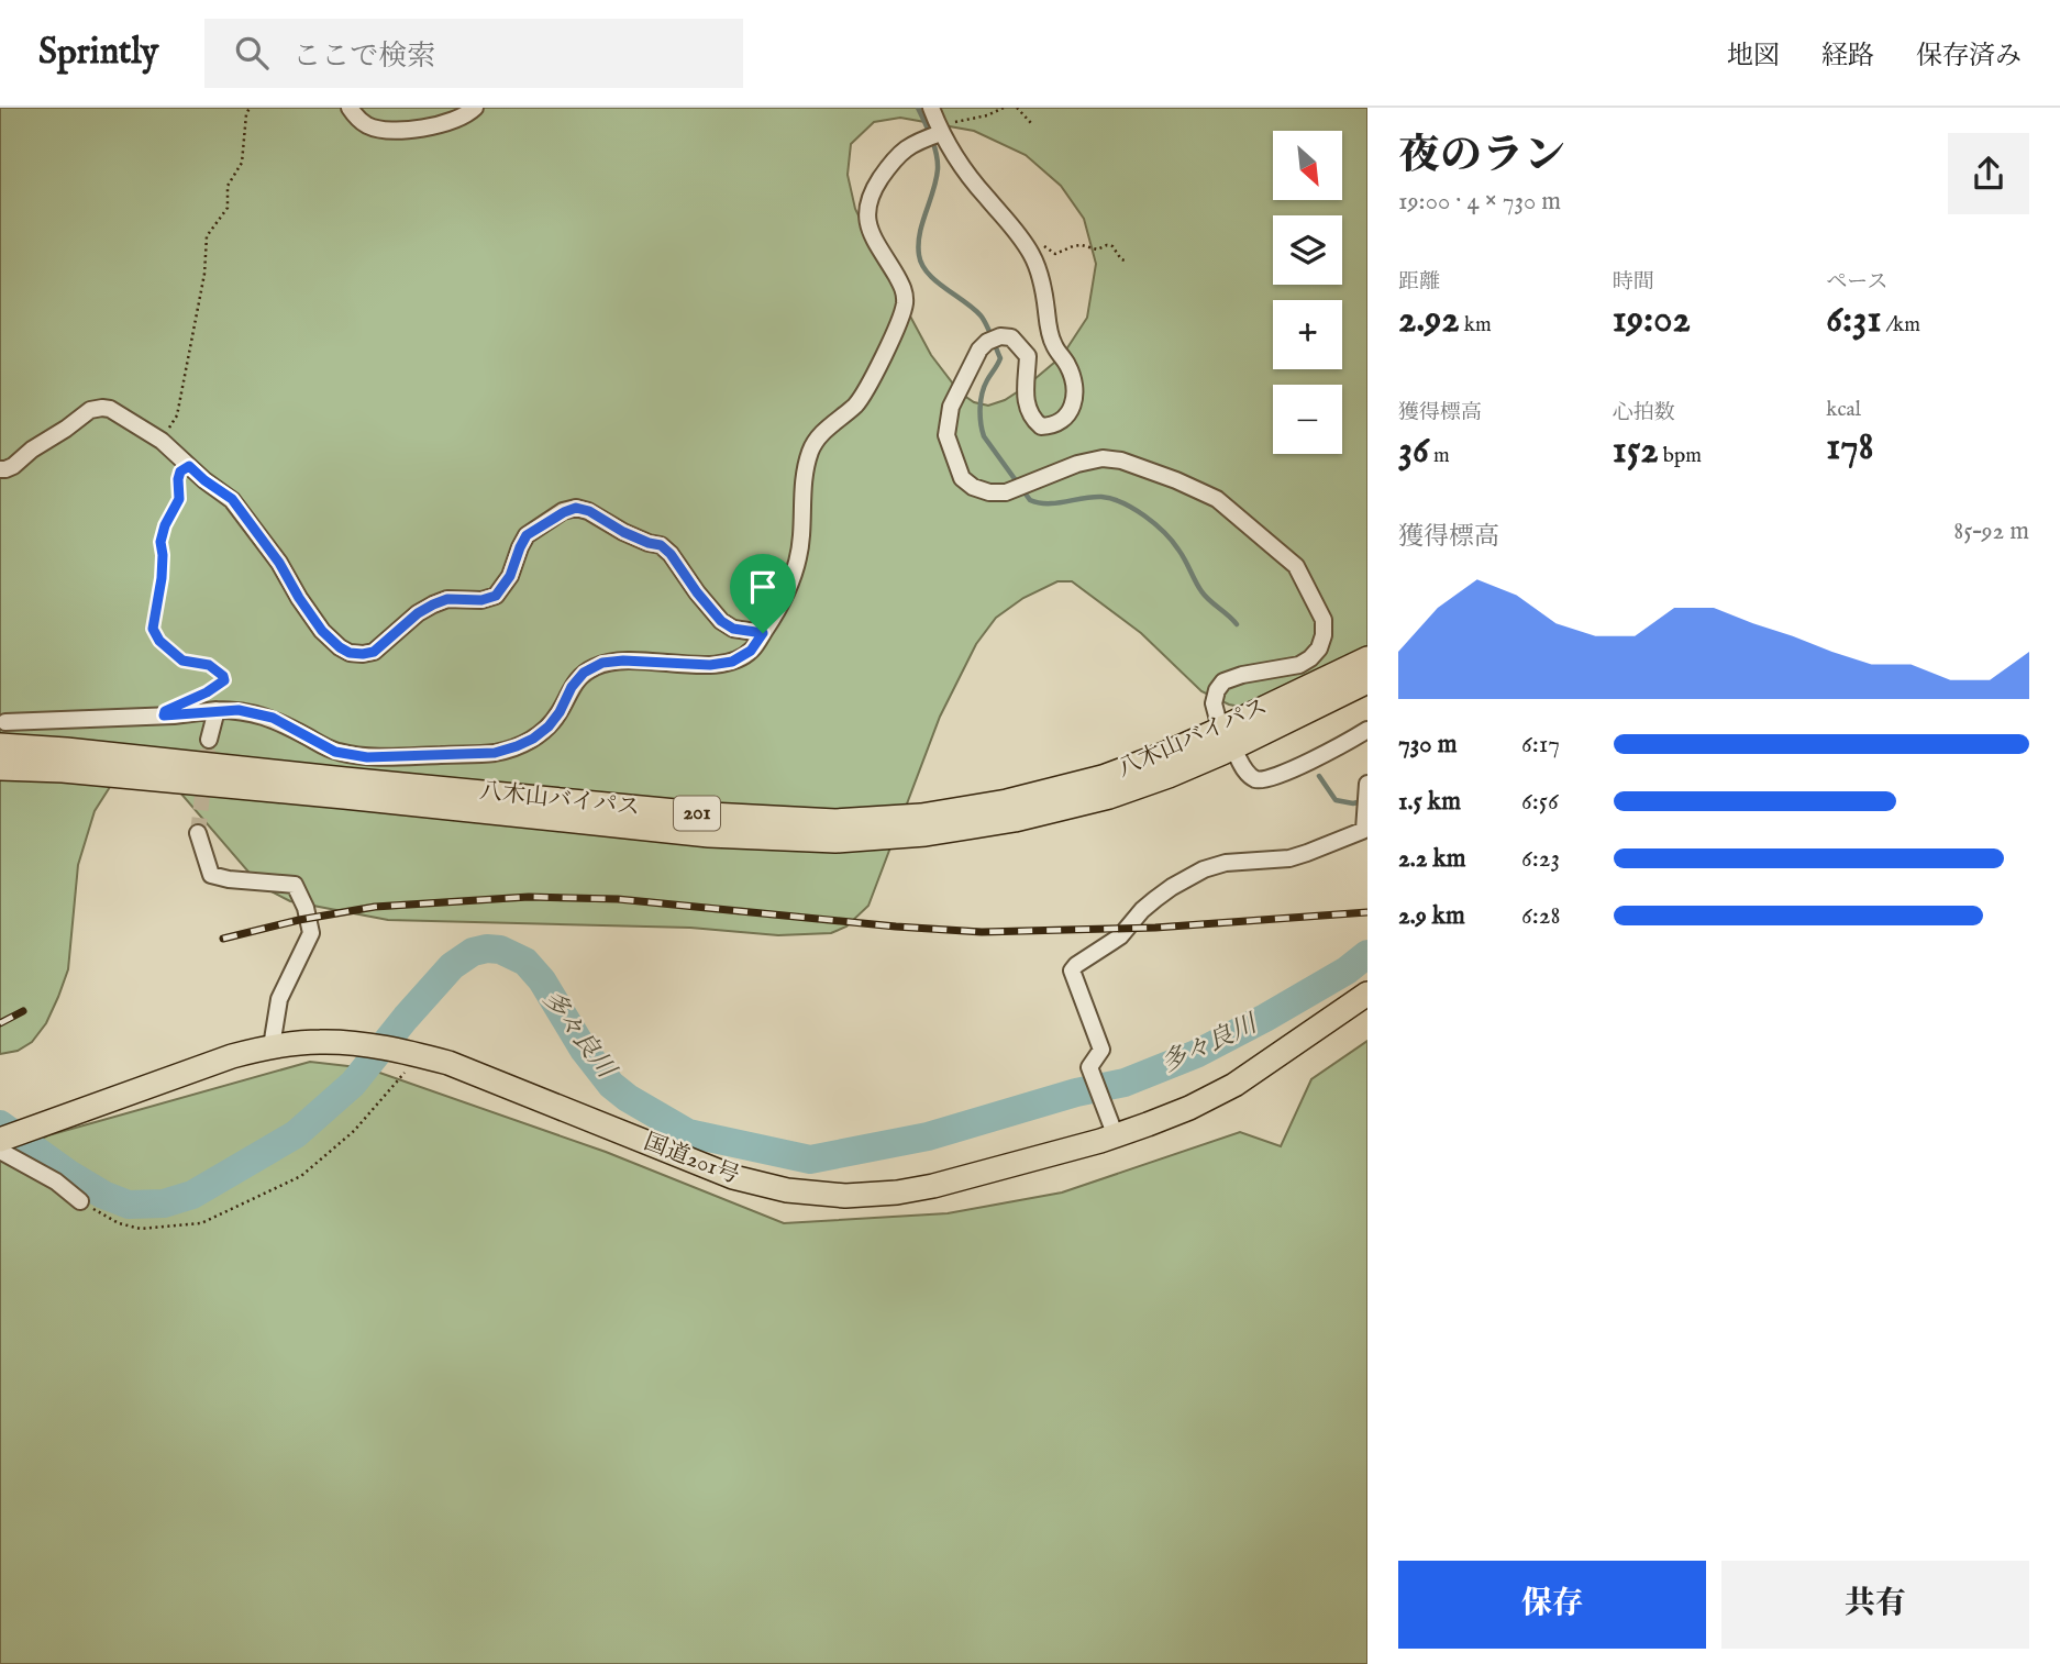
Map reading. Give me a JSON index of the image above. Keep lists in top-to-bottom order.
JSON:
{
  "streets": {
    "highway": ["八木山バイパス", "201", "国道201号"]
  },
  "water": ["多々良川"],
  "north": "bottom right",
  "page": {
    "header": "Sprintly",
    "search": "ここで検索",
    "nav": ["地図", "経路", "保存済み"],
    "heading": ["夜のラン", "19:00 · 4 × 730 m"],
    "map_buttons": ["+", "−"],
    "stats": [
      ["距離", "2.92 km"],
      ["時間", "19:02"],
      ["ペース", "6:31 /km"],
      ["獲得標高", "36 m"],
      ["心拍数", "152 bpm"],
      ["kcal", "178"]
    ],
    "chart": ["獲得標高", "85–92 m"],
    "list": [
      {
        "name": "730 m",
        "note": "6:17"
      },
      {
        "name": "1.5 km",
        "note": "6:56"
      },
      {
        "name": "2.2 km",
        "note": "6:23"
      },
      {
        "name": "2.9 km",
        "note": "6:28"
      }
    ],
    "buttons": ["保存", "共有"]
  }
}
